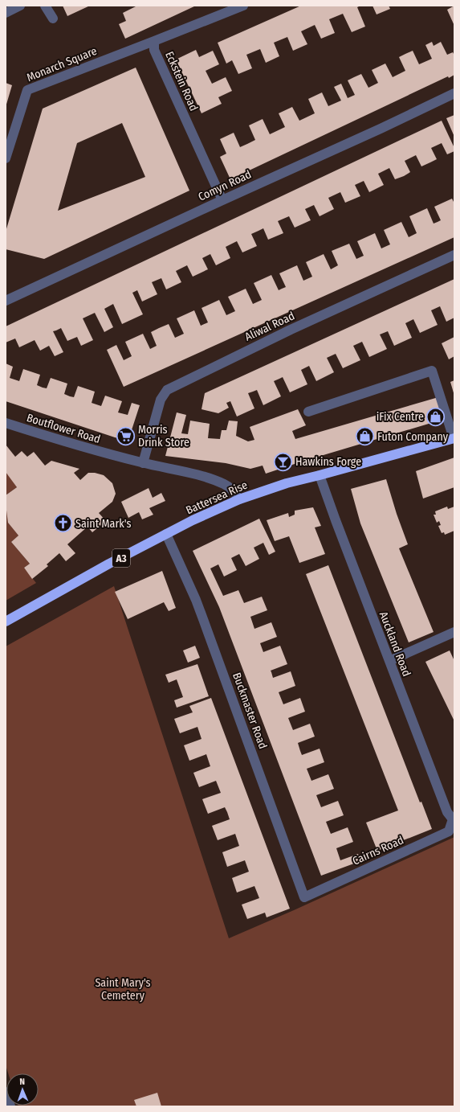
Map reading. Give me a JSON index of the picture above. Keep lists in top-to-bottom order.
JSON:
{
  "streets": {
    "highway": ["Battersea Rise", "A3"],
    "street": [
      "Monarch Square",
      "Eckstein Road",
      "Comyn Road",
      "Aliwal Road",
      "Boutflower Road",
      "Auckland Road",
      "Buckmaster Road",
      "Cairns Road"
    ]
  },
  "crossings": [
    ["Monarch Square", "Eckstein Road"],
    ["Eckstein Road", "Comyn Road"],
    ["Aliwal Road", "Boutflower Road"],
    ["Boutflower Road", "Battersea Rise"],
    ["Battersea Rise", "Auckland Road"],
    ["Battersea Rise", "Buckmaster Road"],
    ["Auckland Road", "Cairns Road"],
    ["Buckmaster Road", "Cairns Road"]
  ],
  "parks": ["Saint Mary's Cemetery"],
  "places": {
    "shop": ["iFix Centre", "Futon Company"],
    "supermarket": ["Morris Drink Store"],
    "bar": ["Hawkins Forge"],
    "church": ["Saint Mark's"]
  },
  "north": "top"
}
